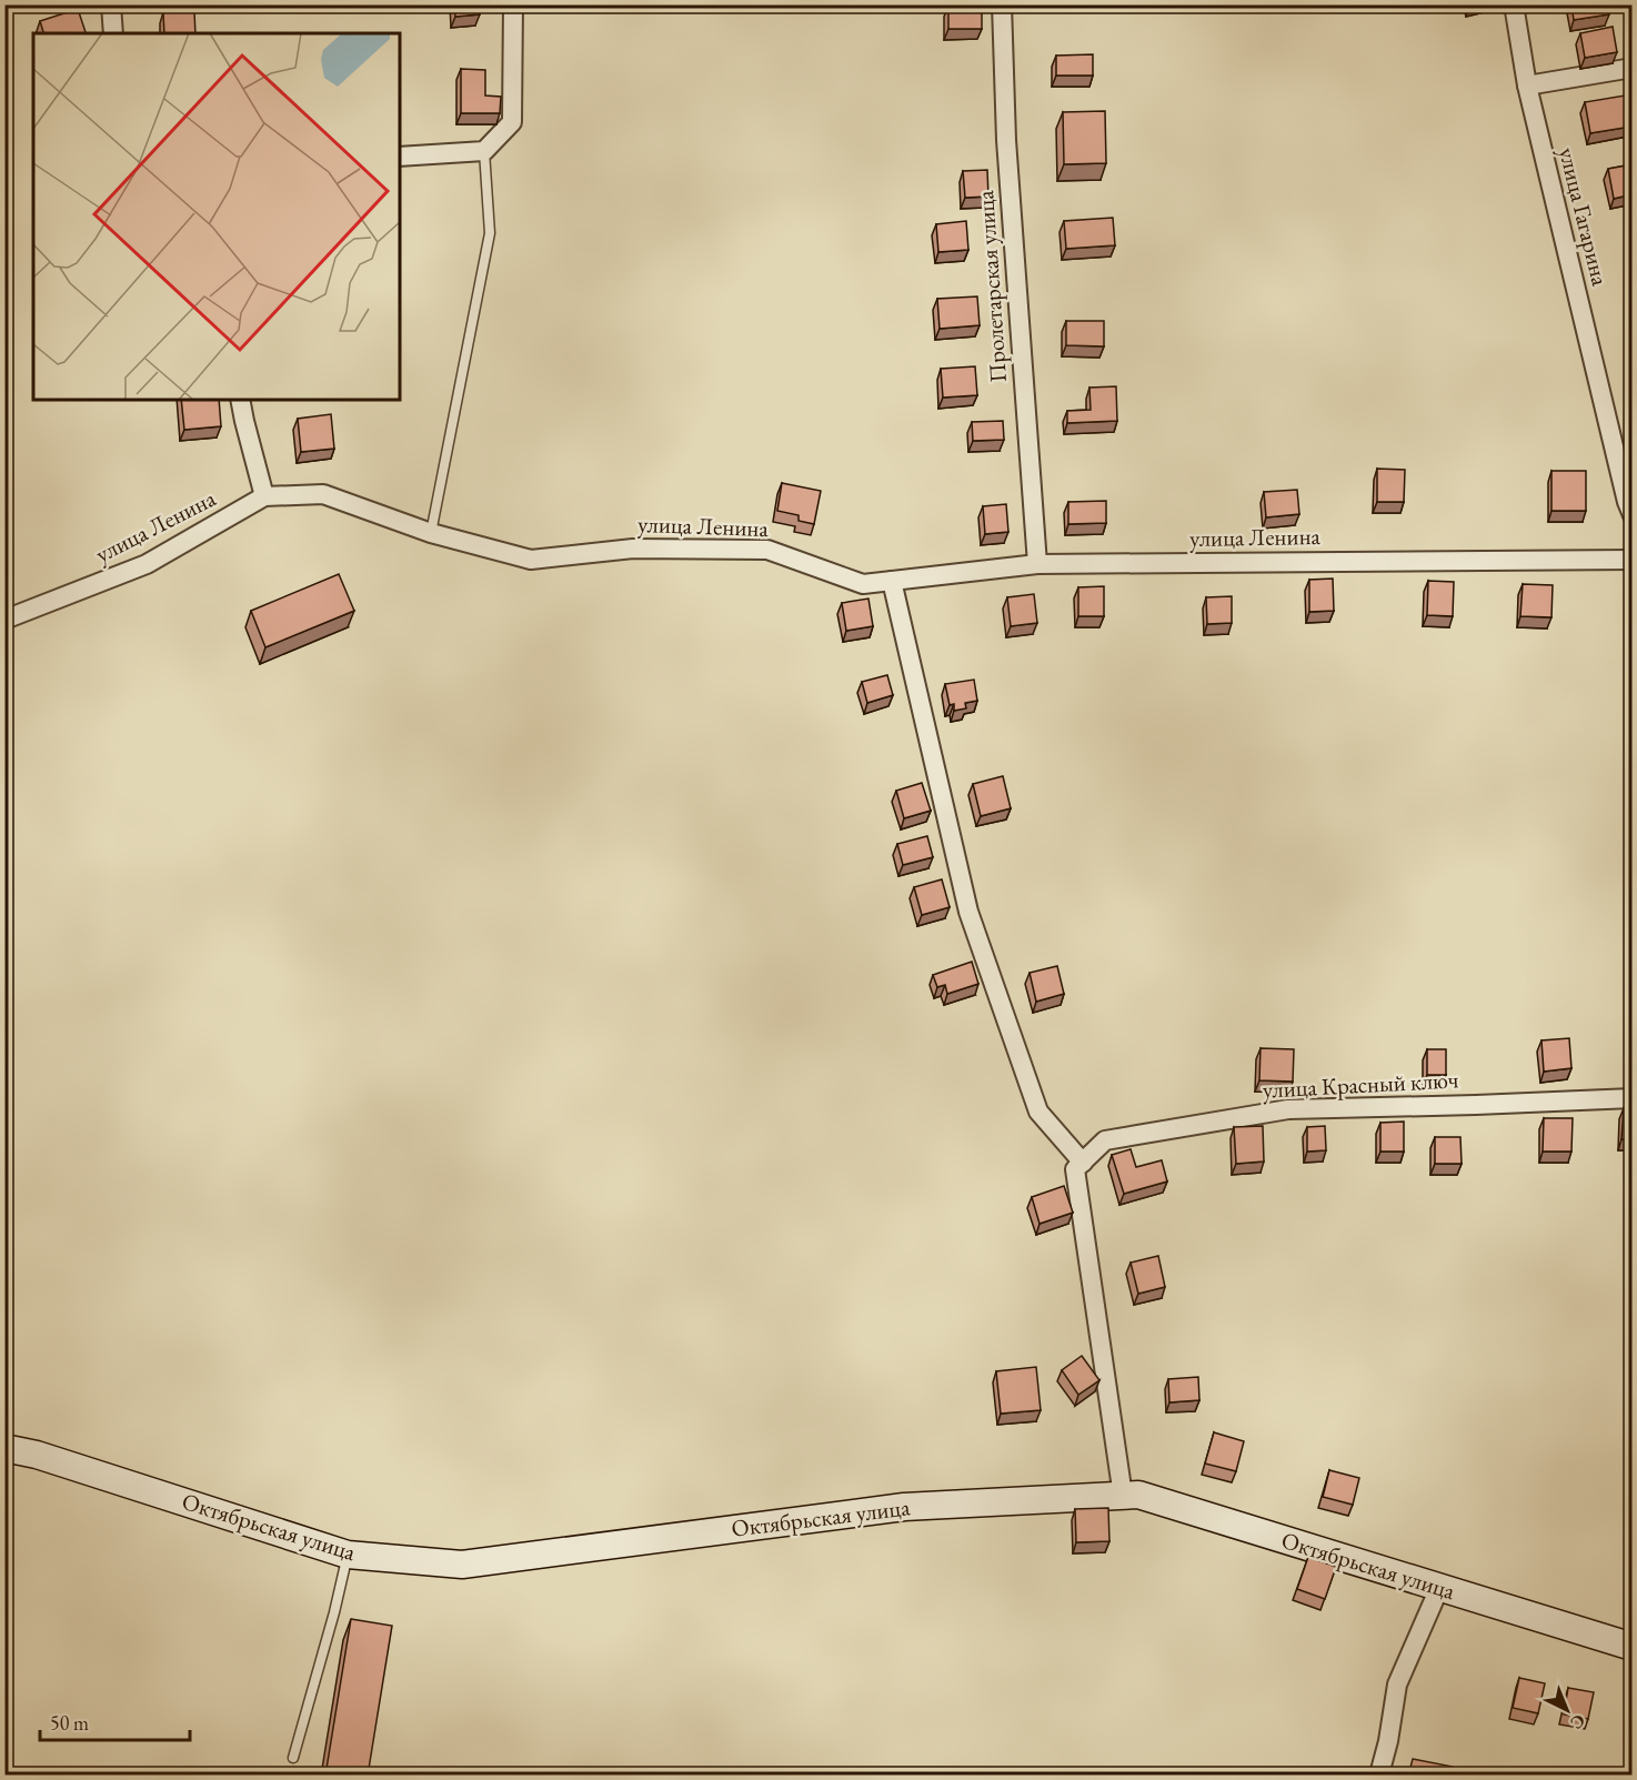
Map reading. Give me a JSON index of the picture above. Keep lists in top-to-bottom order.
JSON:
{
  "streets": {
    "street": [
      "улица Гагарина",
      "Пролетарская улица",
      "улица Ленина",
      "улица Красный ключ",
      "Октябрьская улица"
    ]
  },
  "crossings": [
    ["Пролетарская улица", "улица Ленина"]
  ],
  "scale_bar": "50 m",
  "north": "bottom right"
}
